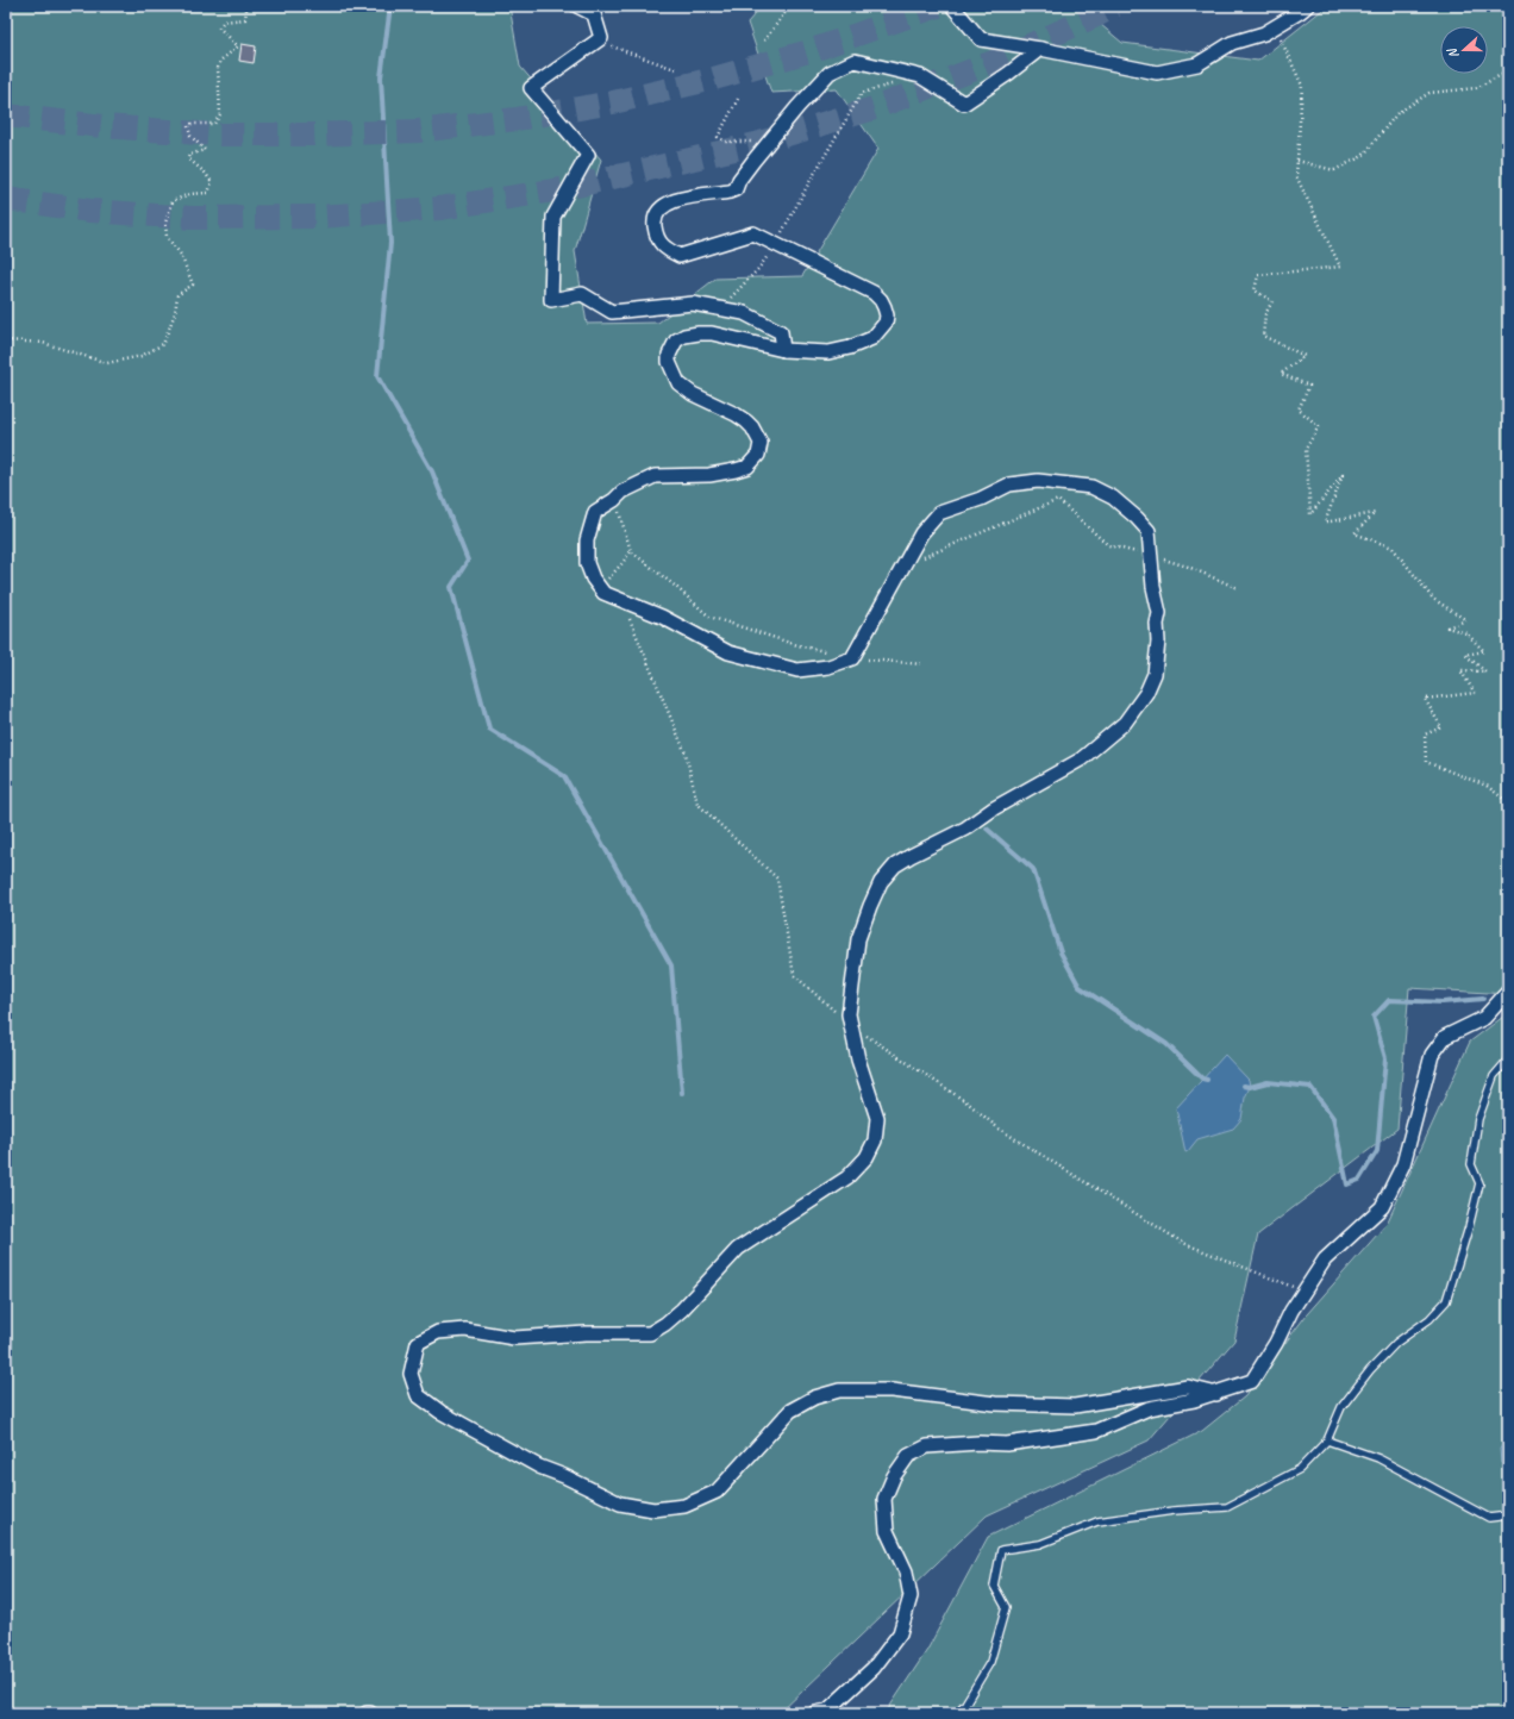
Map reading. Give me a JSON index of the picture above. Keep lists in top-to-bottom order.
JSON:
{
  "north": "left"
}
